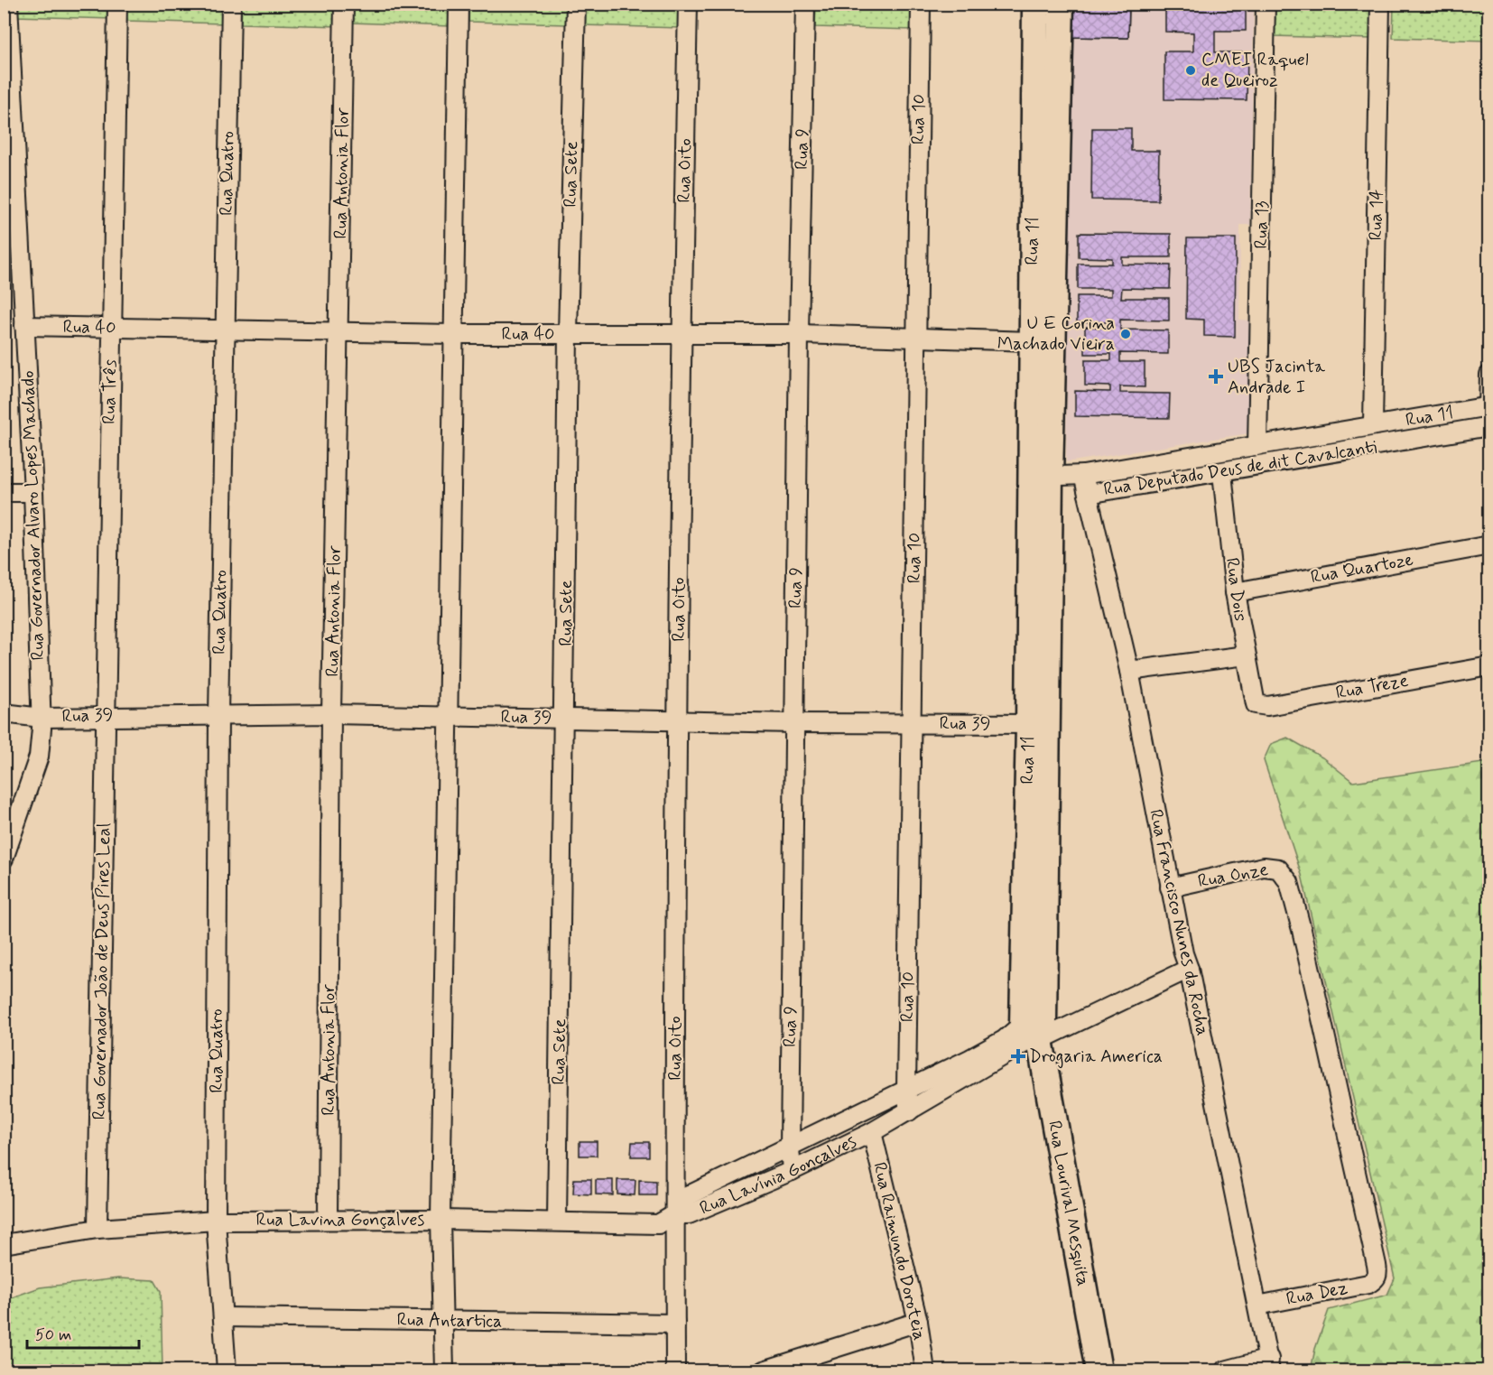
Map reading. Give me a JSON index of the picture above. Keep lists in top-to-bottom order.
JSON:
{
  "streets": {
    "main road": ["Rua 11", "Rua Lourival Mesquita"],
    "street": [
      "Rua 10",
      "Rua 9",
      "Rua Oito",
      "Rua Quatro",
      "Rua Antonia Flor",
      "Rua Sete",
      "Rua 14",
      "Rua 13",
      "Rua 40",
      "Rua Três",
      "Rua Deputado Deus de dit Cavalcanti",
      "Rua Governador Alvaro Lopes Machado",
      "Rua Quartoze",
      "Rua Dois",
      "Rua Treze",
      "Rua 39",
      "Rua Onze",
      "Rua Francisco Nunes da Rocha",
      "Rua Governador João de Deus Pires Leal",
      "Rua Lavínia Gonçalves",
      "Rua Lavina Gonçalves",
      "Rua Raimundo Doroteia",
      "Rua Dez",
      "Rua Antartica"
    ]
  },
  "crossings": [
    ["Rua 10", "Rua 40"],
    ["Rua 10", "Rua 39"],
    ["Rua 10", "Rua Lavínia Gonçalves"],
    ["Rua 9", "Rua 40"],
    ["Rua 9", "Rua 39"],
    ["Rua 9", "Rua Lavínia Gonçalves"],
    ["Rua Oito", "Rua 40"],
    ["Rua Oito", "Rua 39"],
    ["Rua Oito", "Rua Lavínia Gonçalves"],
    ["Rua Oito", "Rua Lavina Gonçalves"],
    ["Rua Oito", "Rua Antartica"],
    ["Rua Quatro", "Rua 40"],
    ["Rua Quatro", "Rua 39"],
    ["Rua Quatro", "Rua Lavina Gonçalves"],
    ["Rua Quatro", "Rua Antartica"],
    ["Rua Antonia Flor", "Rua 40"],
    ["Rua Antonia Flor", "Rua 39"],
    ["Rua Antonia Flor", "Rua Lavina Gonçalves"],
    ["Rua Sete", "Rua 40"],
    ["Rua Sete", "Rua 39"],
    ["Rua Sete", "Rua Lavina Gonçalves"],
    ["Rua 14", "Rua 11"],
    ["Rua 13", "Rua 11"],
    ["Rua 11", "Rua 40"],
    ["Rua 11", "Rua 39"],
    ["Rua 11", "Rua Francisco Nunes da Rocha"],
    ["Rua 11", "Rua Lavínia Gonçalves"],
    ["Rua 11", "Rua Lourival Mesquita"],
    ["Rua 40", "Rua Três"],
    ["Rua 40", "Rua Governador Alvaro Lopes Machado"],
    ["Rua Três", "Rua 39"],
    ["Rua Três", "Rua Governador João de Deus Pires Leal"],
    ["Rua Deputado Deus de dit Cavalcanti", "Rua Dois"],
    ["Rua Deputado Deus de dit Cavalcanti", "Rua Francisco Nunes da Rocha"],
    ["Rua Governador Alvaro Lopes Machado", "Rua 39"],
    ["Rua Quartoze", "Rua Dois"],
    ["Rua Dois", "Rua Treze"],
    ["Rua 39", "Rua Governador João de Deus Pires Leal"],
    ["Rua Onze", "Rua Francisco Nunes da Rocha"],
    ["Rua Onze", "Rua Dez"],
    ["Rua Francisco Nunes da Rocha", "Rua Lavínia Gonçalves"],
    ["Rua Francisco Nunes da Rocha", "Rua Dez"],
    ["Rua Governador João de Deus Pires Leal", "Rua Lavina Gonçalves"],
    ["Rua Lavínia Gonçalves", "Rua Lourival Mesquita"],
    ["Rua Lavínia Gonçalves", "Rua Lavina Gonçalves"],
    ["Rua Lavínia Gonçalves", "Rua Raimundo Doroteia"]
  ],
  "places": {
    "other": ["CMEI Raquel de Queiroz", "U E Corina Machado Vieira"],
    "health": ["UBS Jacinta Andrade I", "Drogaria America"]
  },
  "scale_bar": "50 m"
}
